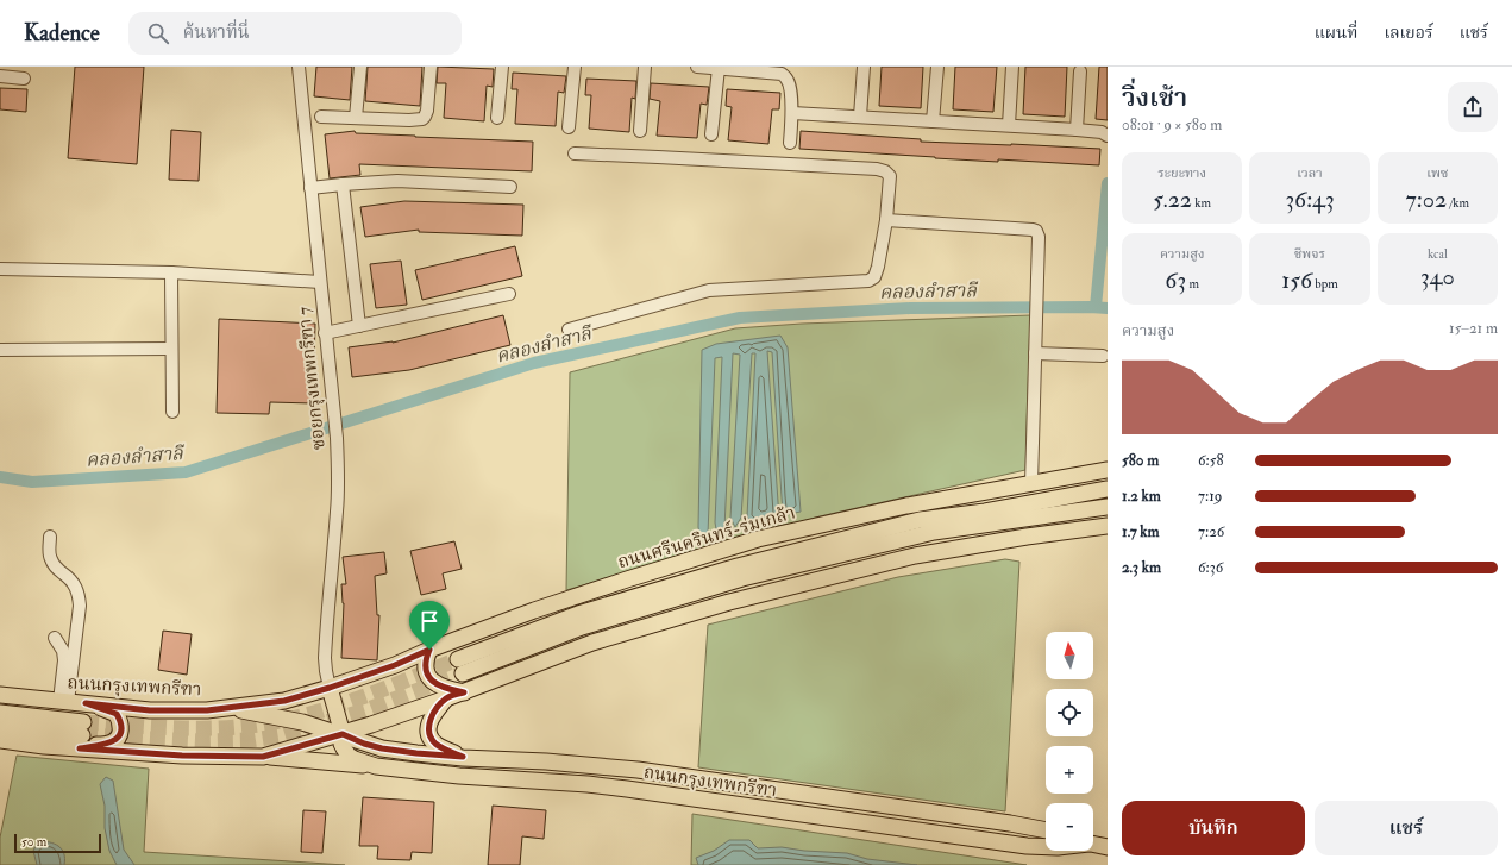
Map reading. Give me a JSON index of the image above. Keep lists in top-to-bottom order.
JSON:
{
  "streets": {
    "main road": ["ถนนศรีนครินทร์-ร่มเกล้า", "ถนนกรุงเทพกรีฑา"],
    "street": ["ซอยกรุงเทพกรีฑา 7"]
  },
  "crossings": [
    ["ซอยกรุงเทพกรีฑา 7", "ถนนศรีนครินทร์-ร่มเกล้า"],
    ["ซอยกรุงเทพกรีฑา 7", "ถนนกรุงเทพกรีฑา"],
    ["ถนนศรีนครินทร์-ร่มเกล้า", "ถนนกรุงเทพกรีฑา"]
  ],
  "water": ["คลองลำสาลี"],
  "scale_bar": "50 m",
  "north": "top",
  "page": {
    "header": "Kadence",
    "search": "ค้นหาที่นี่",
    "nav": ["แผนที่", "เลเยอร์", "แชร์"],
    "heading": ["วิ่งเช้า", "08:01 · 9 × 580 m"],
    "stats": [
      ["ระยะทาง", "5.22 km"],
      ["เวลา", "36:43"],
      ["เพซ", "7:02 /km"],
      ["ความสูง", "63 m"],
      ["ชีพจร", "156 bpm"],
      ["kcal", "340"]
    ],
    "chart": ["ความสูง", "15–21 m"],
    "list": [
      {
        "name": "580 m",
        "note": "6:58"
      },
      {
        "name": "1.2 km",
        "note": "7:19"
      },
      {
        "name": "1.7 km",
        "note": "7:26"
      },
      {
        "name": "2.3 km",
        "note": "6:36"
      }
    ],
    "map_buttons": ["+", "−"],
    "buttons": ["บันทึก", "แชร์"],
    "scale": "50 m"
  }
}
